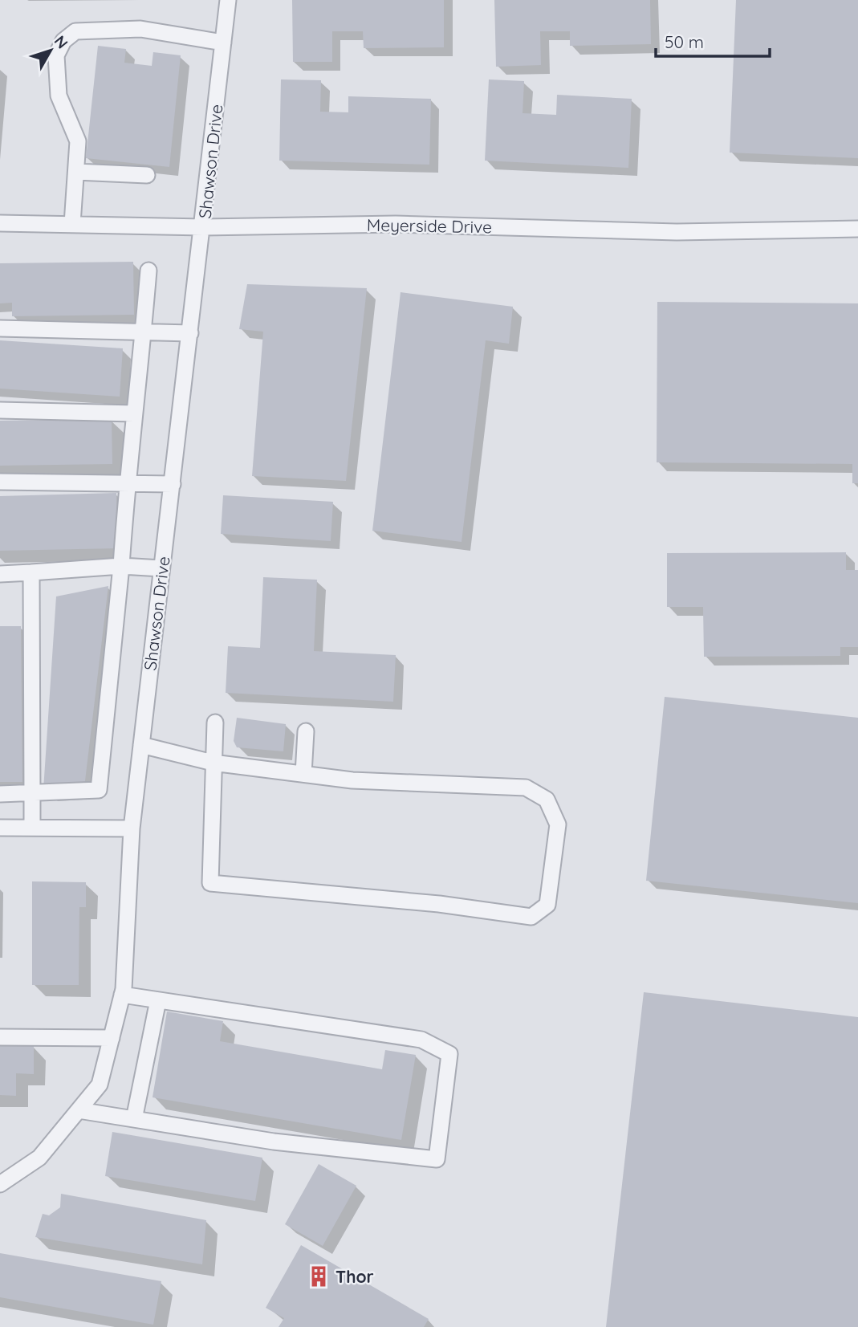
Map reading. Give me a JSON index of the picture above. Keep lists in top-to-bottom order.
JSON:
{
  "streets": {
    "street": ["Shawson Drive", "Meyerside Drive"]
  },
  "crossings": [
    ["Shawson Drive", "Meyerside Drive"]
  ],
  "places": {
    "building": ["Thor"]
  },
  "scale_bar": "50 m",
  "north": "top right"
}
